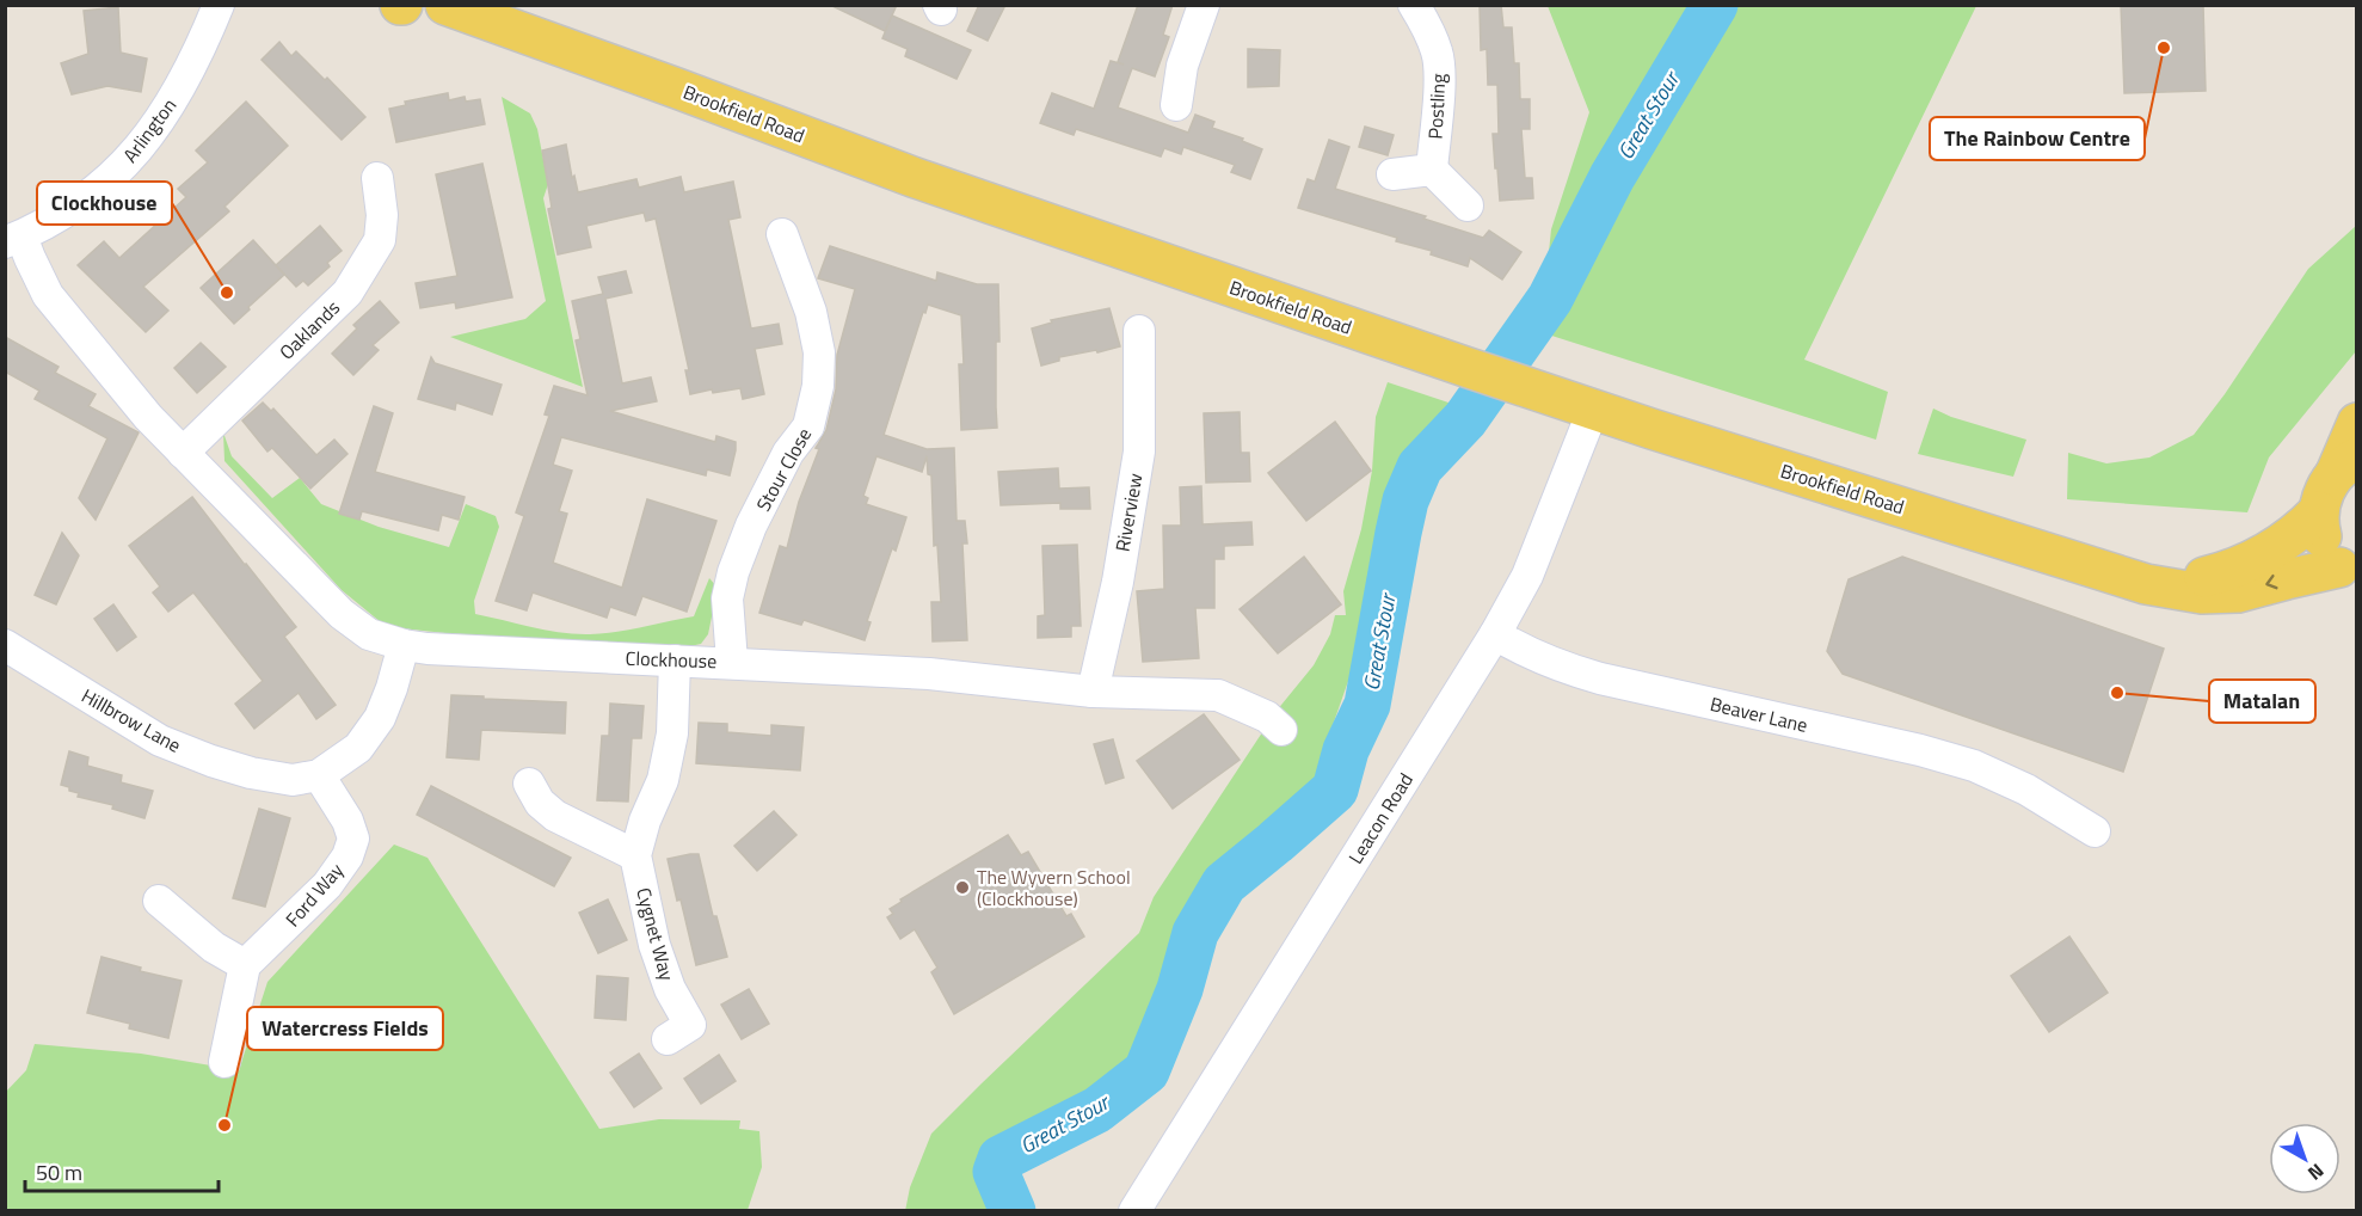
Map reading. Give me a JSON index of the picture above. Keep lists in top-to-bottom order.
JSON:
{
  "streets": {
    "main road": ["Brookfield Road"],
    "street": [
      "Postling",
      "Arlington",
      "Oaklands",
      "Stour Close",
      "Riverview",
      "Clockhouse",
      "Beaver Lane",
      "Hillbrow Lane",
      "Leacon Road",
      "Ford Way",
      "Cygnet Way"
    ]
  },
  "crossings": [
    ["Brookfield Road", "Leacon Road"],
    ["Arlington", "Clockhouse"],
    ["Oaklands", "Clockhouse"],
    ["Stour Close", "Clockhouse"],
    ["Riverview", "Clockhouse"],
    ["Clockhouse", "Hillbrow Lane"],
    ["Clockhouse", "Cygnet Way"],
    ["Beaver Lane", "Leacon Road"],
    ["Hillbrow Lane", "Ford Way"]
  ],
  "water": ["Great Stour"],
  "places": [
    "The Rainbow Centre",
    "Clockhouse",
    "Matalan",
    "The Wyvern School (Clockhouse)",
    "Watercress Fields"
  ],
  "scale_bar": "50 m",
  "north": "bottom right"
}
